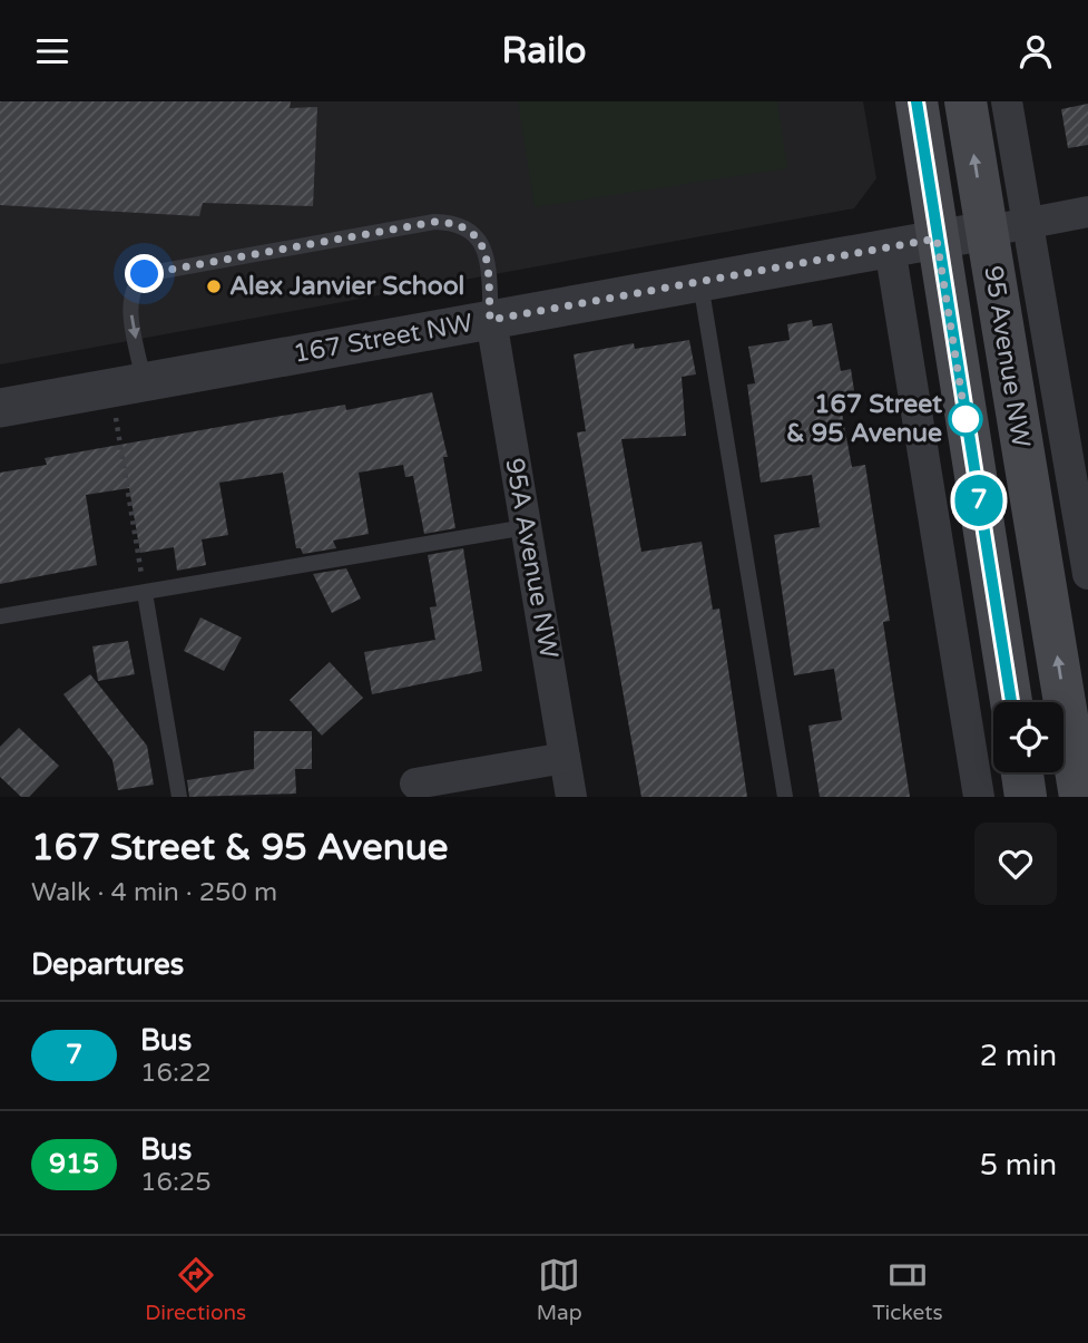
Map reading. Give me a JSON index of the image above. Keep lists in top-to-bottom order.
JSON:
{
  "streets": {
    "main road": ["95 Avenue NW"],
    "street": ["167 Street NW", "95A Avenue NW"]
  },
  "crossings": [
    ["167 Street NW", "95 Avenue NW"],
    ["167 Street NW", "95A Avenue NW"]
  ],
  "places": ["Alex Janvier School", "167 Street & 95 Avenue"],
  "lines": ["bus line 7"],
  "page": {
    "header": "Railo",
    "on_map": "7",
    "heading": [
      ["167 Street & 95 Avenue", "Walk · 4 min · 250 m"],
      "Departures"
    ],
    "list": [
      {
        "mark": "7",
        "name": "Bus",
        "note": "16:22",
        "value": "2 min"
      },
      {
        "mark": "915",
        "name": "Bus",
        "note": "16:25",
        "value": "5 min"
      }
    ],
    "tabs": ["Directions", "Map", "Tickets"]
  }
}
